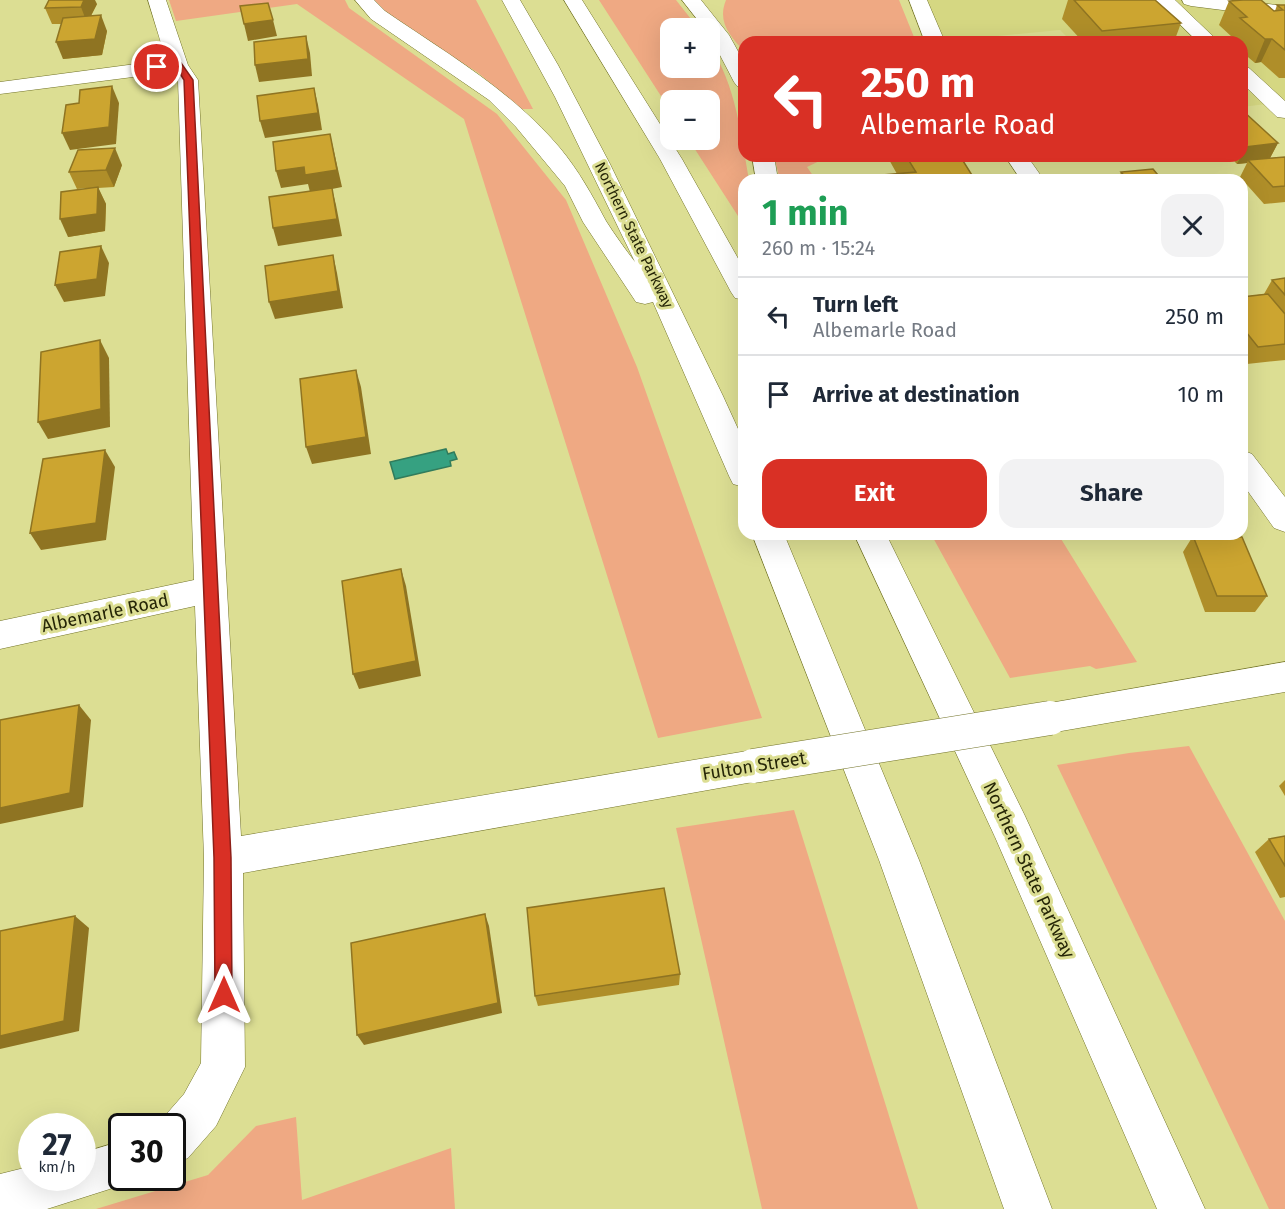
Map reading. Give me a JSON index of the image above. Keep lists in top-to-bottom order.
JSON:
{
  "streets": {
    "main road": ["Northern State Parkway", "Albemarle Road", "Fulton Street"]
  },
  "page": {
    "map_buttons": ["+", "−"],
    "turn": ["250 m", "Albemarle Road"],
    "heading": ["1 min", "260 m · 15:24"],
    "list": [
      {
        "name": "Turn left",
        "note": "Albemarle Road",
        "value": "250 m"
      },
      {
        "name": "Arrive at destination",
        "value": "10 m"
      }
    ],
    "buttons": ["Exit", "Share"],
    "speed": "27 km/h",
    "limit": "30"
  }
}
